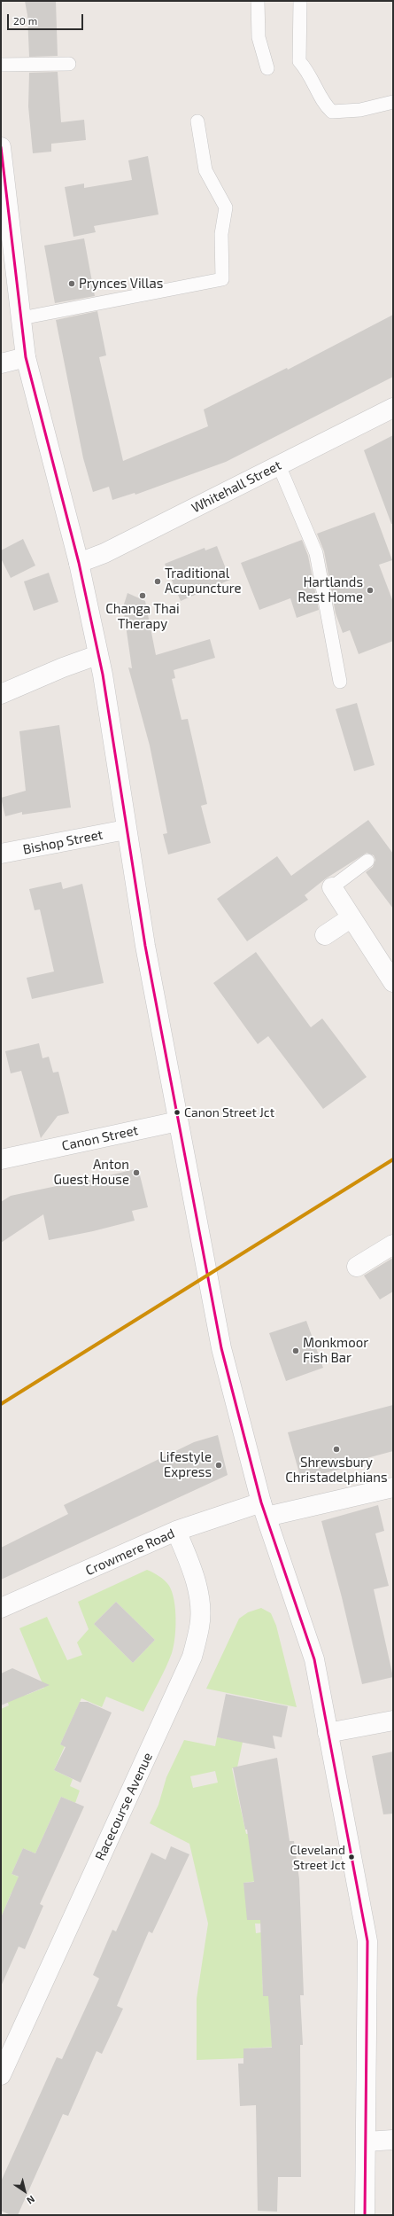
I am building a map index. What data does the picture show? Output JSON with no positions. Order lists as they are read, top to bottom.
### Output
{
  "streets": {
    "street": [
      "Whitehall Street",
      "Bishop Street",
      "Canon Street",
      "Crowmere Road",
      "Racecourse Avenue"
    ]
  },
  "crossings": [
    ["Crowmere Road", "Racecourse Avenue"]
  ],
  "places": [
    "Prynces Villas",
    "Traditional Acupuncture",
    "Hartlands Rest Home",
    "Changa Thai Therapy",
    "Canon Street Jct",
    "Anton Guest House",
    "Monkmoor Fish Bar",
    "Shrewsbury Christadelphians",
    "Lifestyle Express",
    "Cleveland Street Jct"
  ],
  "scale_bar": "20 m",
  "north": "bottom right"
}
